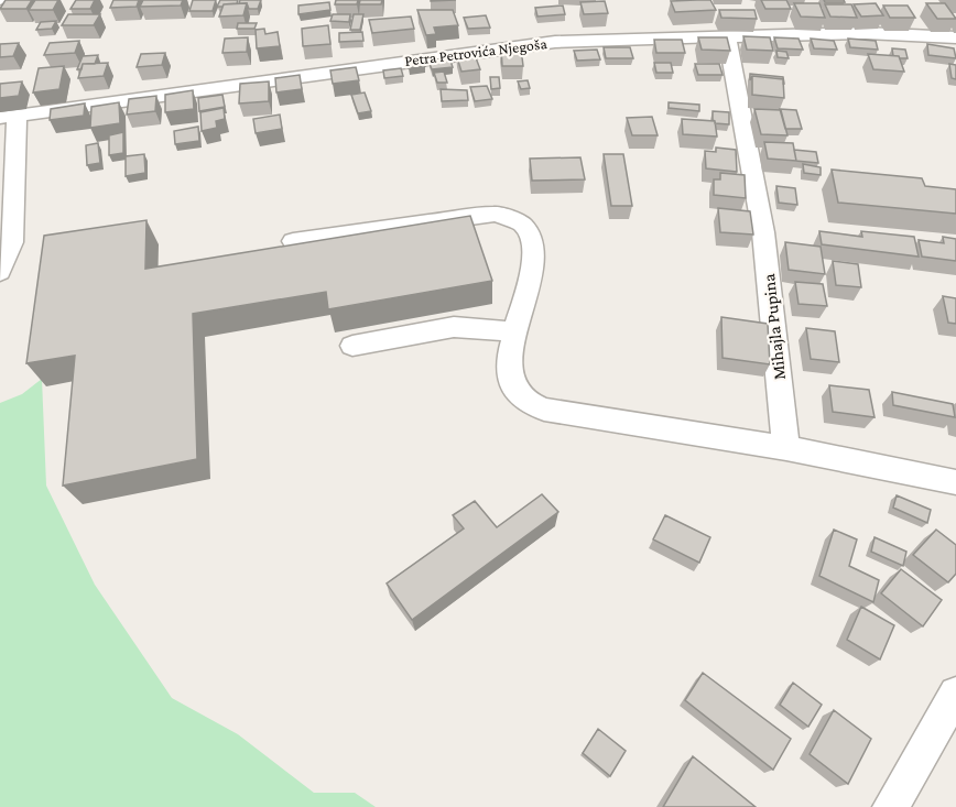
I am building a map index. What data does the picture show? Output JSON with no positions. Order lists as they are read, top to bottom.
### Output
{
  "streets": {
    "street": ["Petra Petrovića Njegoša", "Mihajla Pupina"]
  },
  "crossings": [
    ["Petra Petrovića Njegoša", "Mihajla Pupina"]
  ]
}
